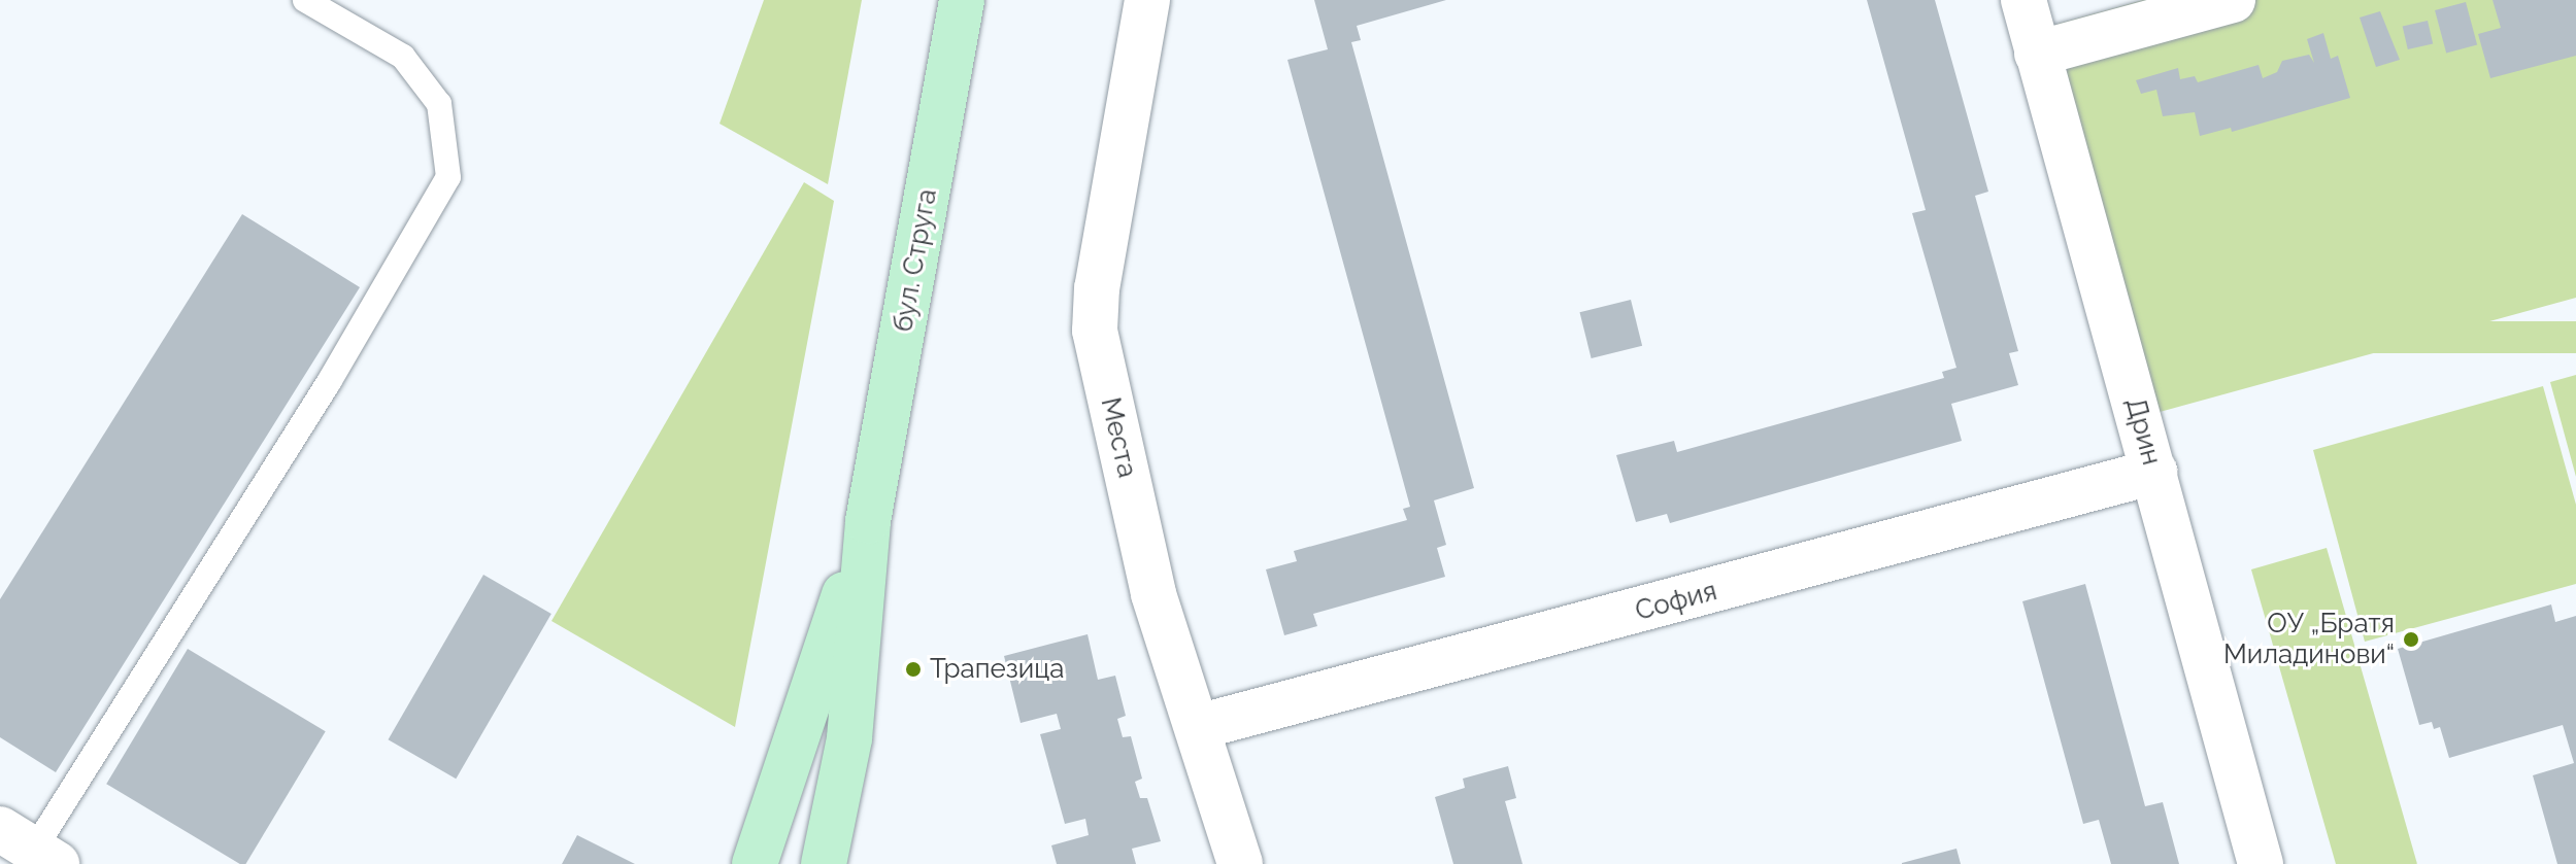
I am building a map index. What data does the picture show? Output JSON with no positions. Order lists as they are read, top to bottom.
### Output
{
  "streets": {
    "main road": ["бул. Струга"],
    "street": ["Дрин", "Места", "София"]
  },
  "crossings": [
    ["Дрин", "София"],
    ["Места", "София"]
  ],
  "places": ["ОУ „Братя Миладинови“", "Трапезица"]
}
